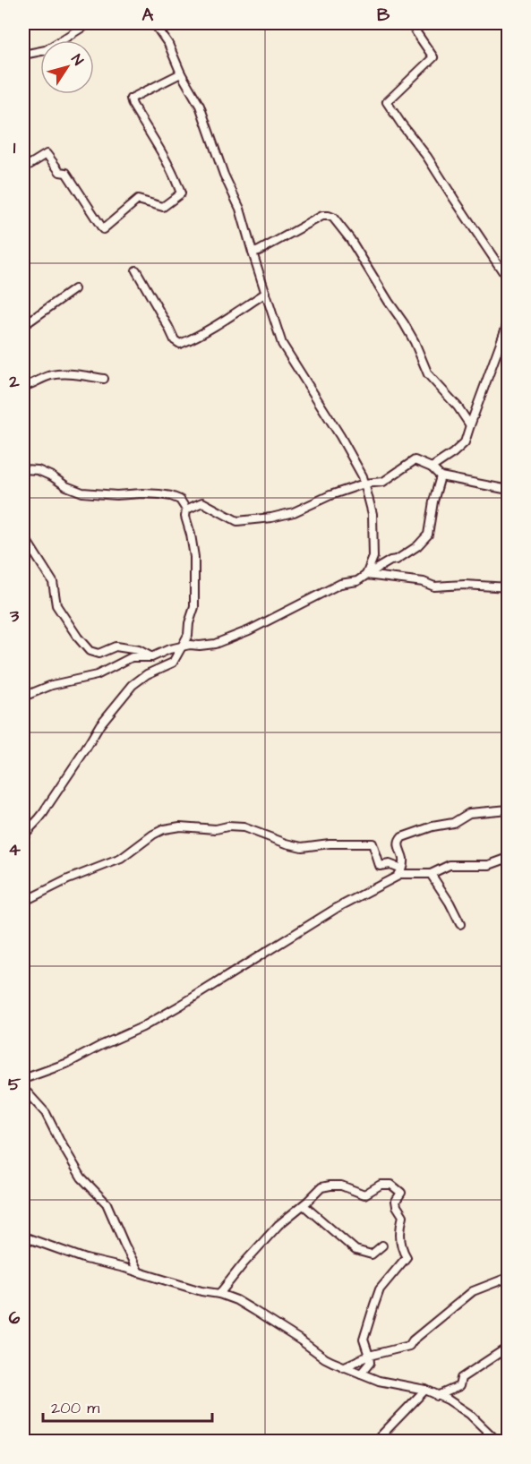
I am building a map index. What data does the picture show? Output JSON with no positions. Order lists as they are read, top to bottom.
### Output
{
  "scale_bar": "200 m",
  "north": "top right",
  "grid": {
    "columns": ["A", "B"],
    "rows": [
      "1",
      "2",
      "3",
      "4",
      "5",
      "6"
    ]
  }
}
